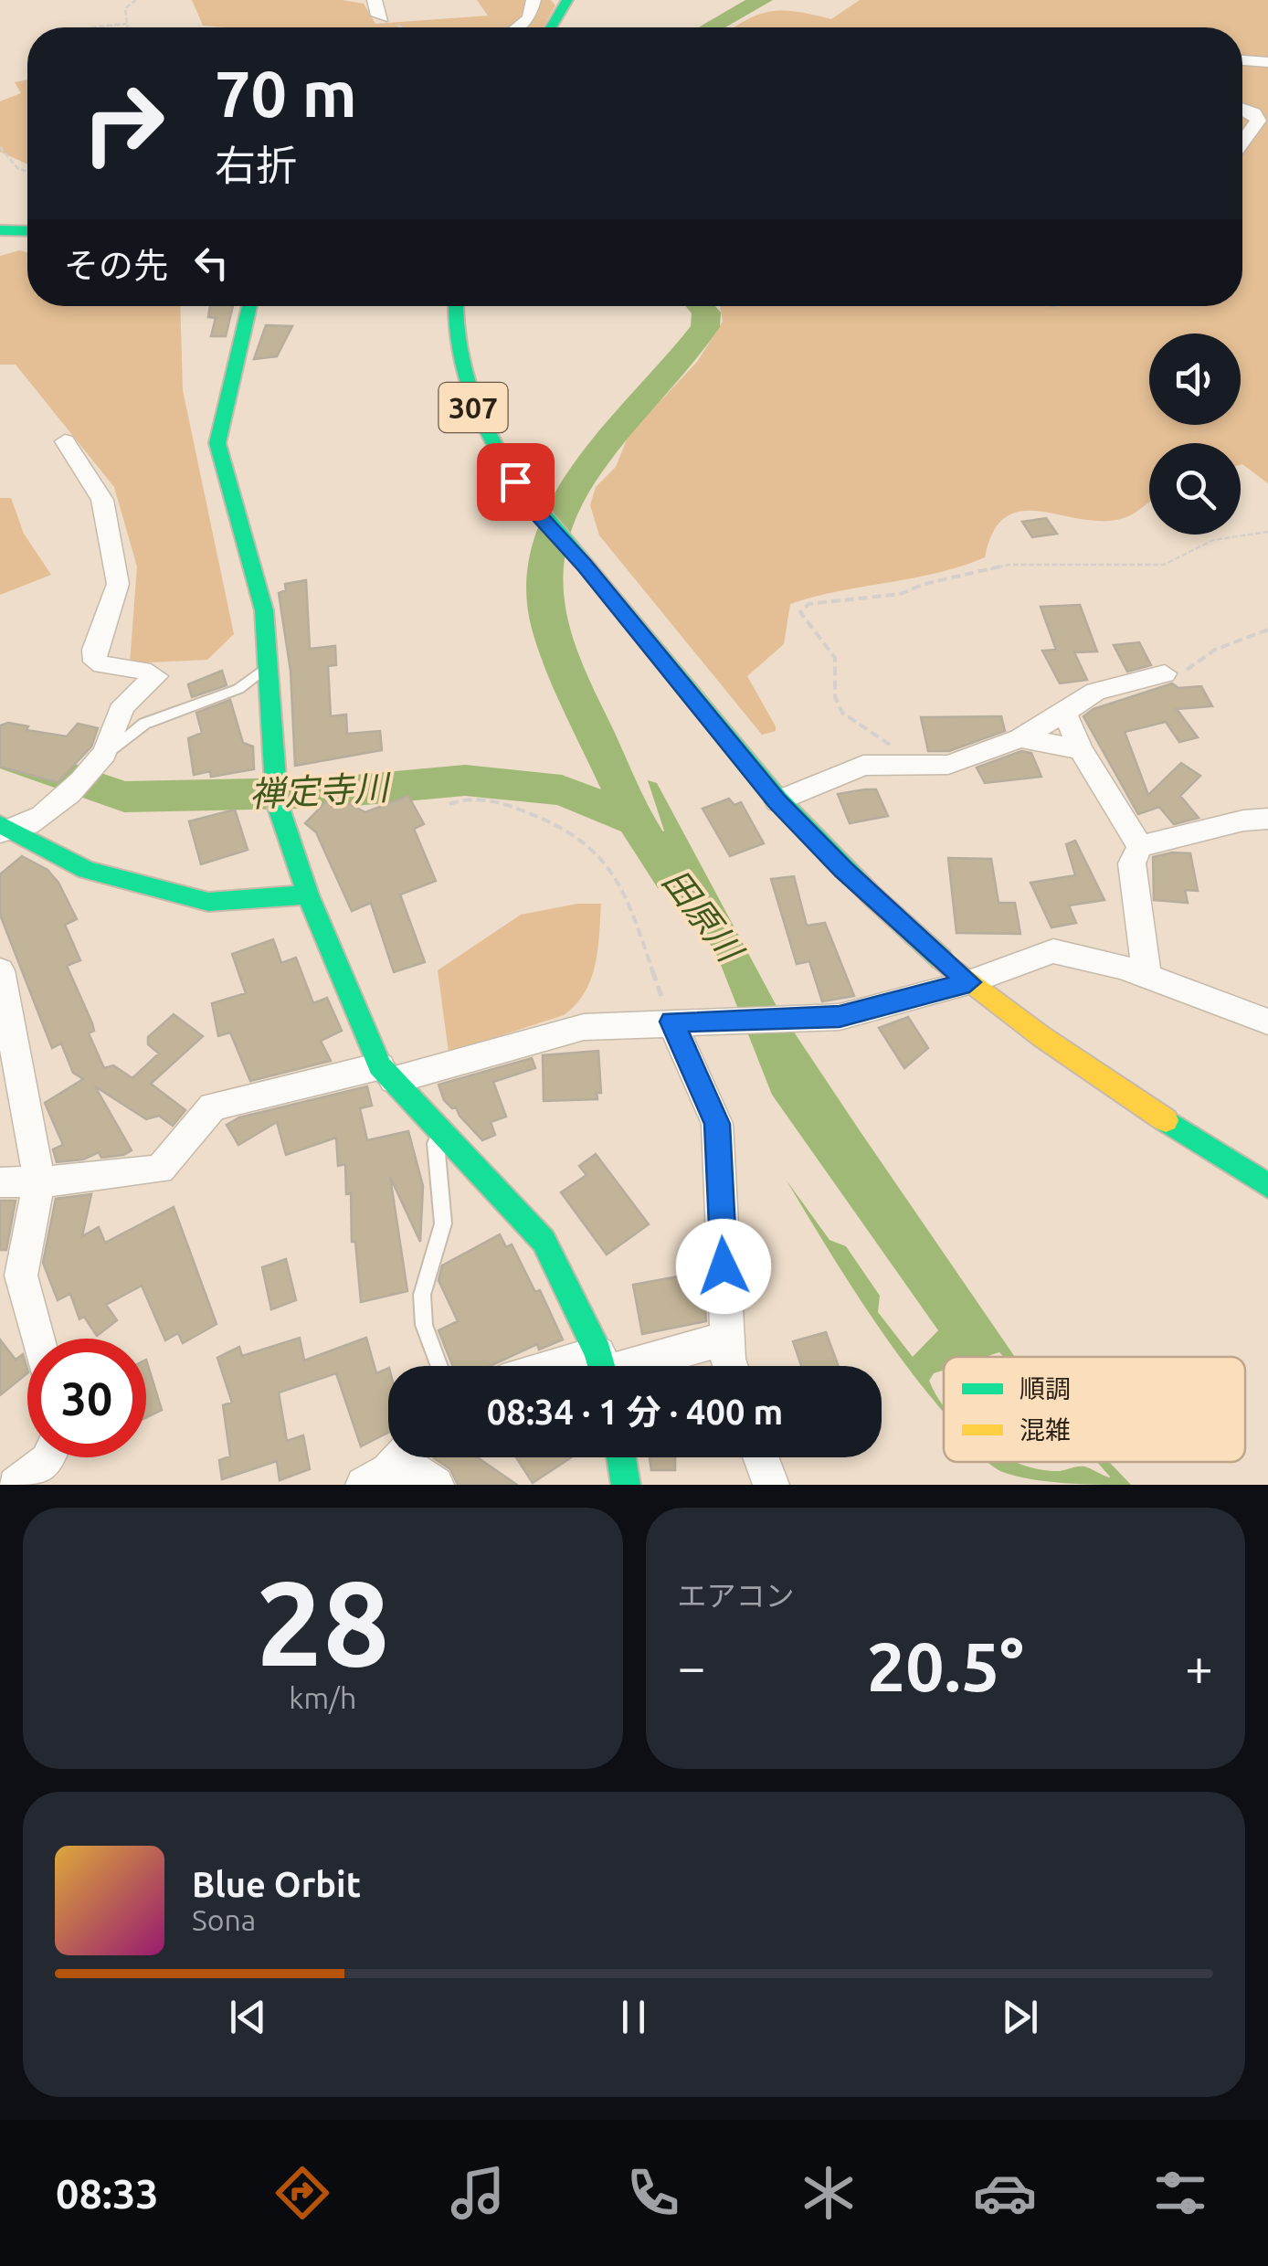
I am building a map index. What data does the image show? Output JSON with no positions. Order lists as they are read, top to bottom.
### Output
{
  "streets": {
    "main road": ["307"]
  },
  "water": ["禅定寺川", "田原川"],
  "legend": ["順調", "混雑"],
  "page": {
    "turn": ["70 m", "右折"],
    "then": "その先",
    "limit": "30",
    "trip": "08:34 · 1 分 · 400 m",
    "tile": [
      ["28", "km/h"],
      "エアコン"
    ],
    "heat": ["−", "20.5°", "+"],
    "song": ["Blue Orbit", "Sona"],
    "tabs": "08:33"
  }
}
